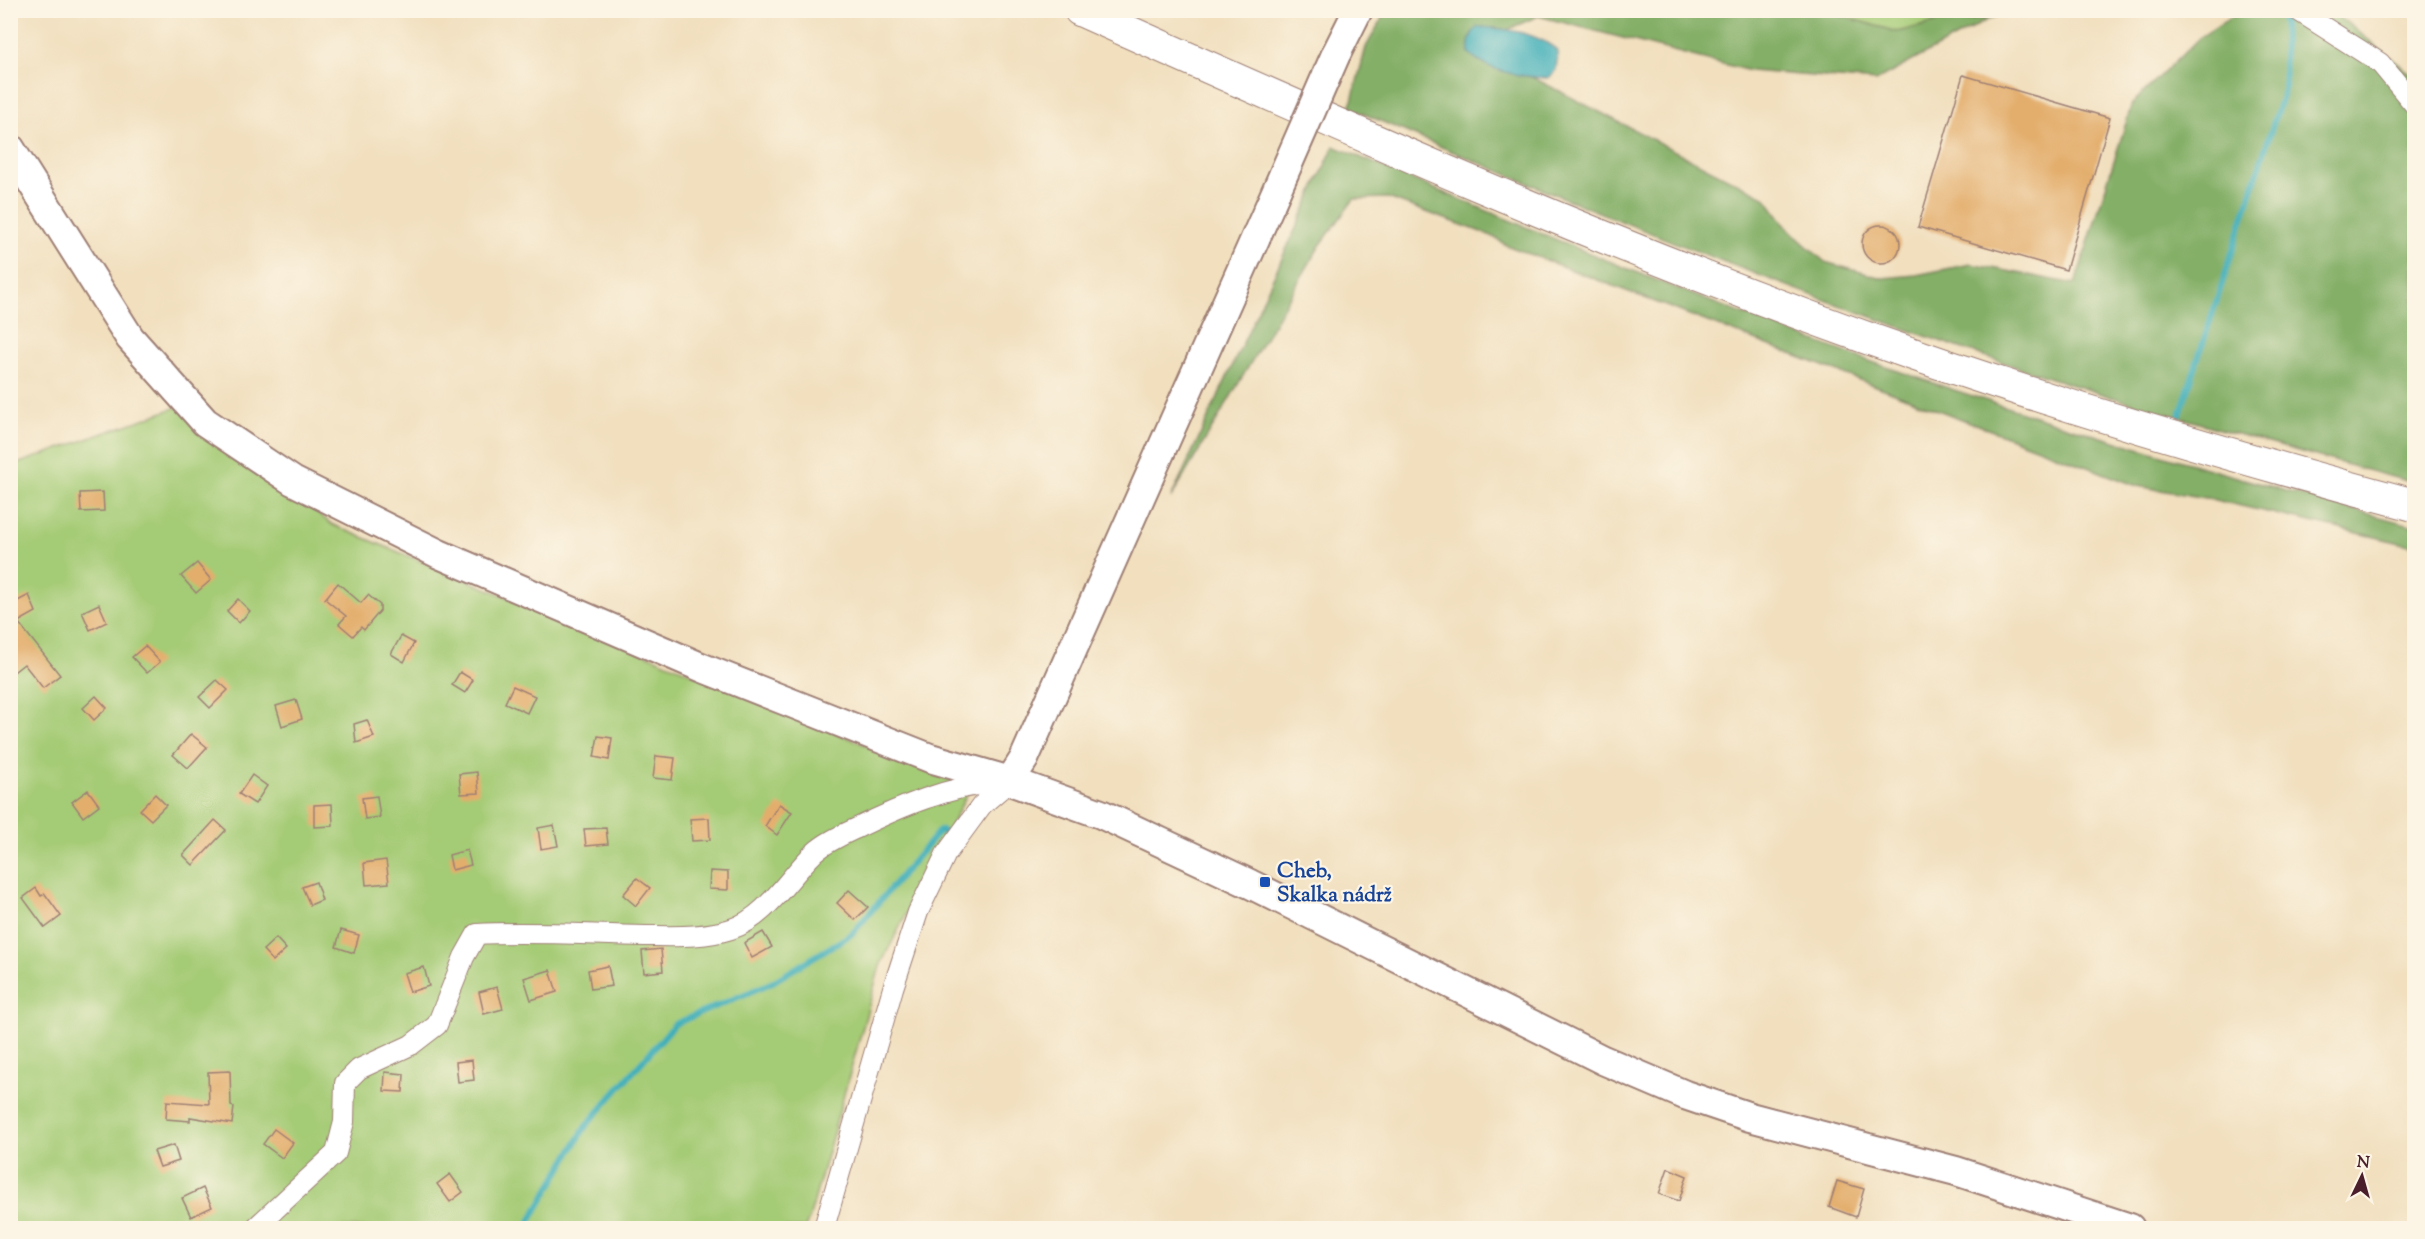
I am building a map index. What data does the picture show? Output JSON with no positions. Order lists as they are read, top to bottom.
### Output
{
  "places": {
    "transit": ["Cheb, Skalka nádrž"]
  },
  "north": "top"
}
